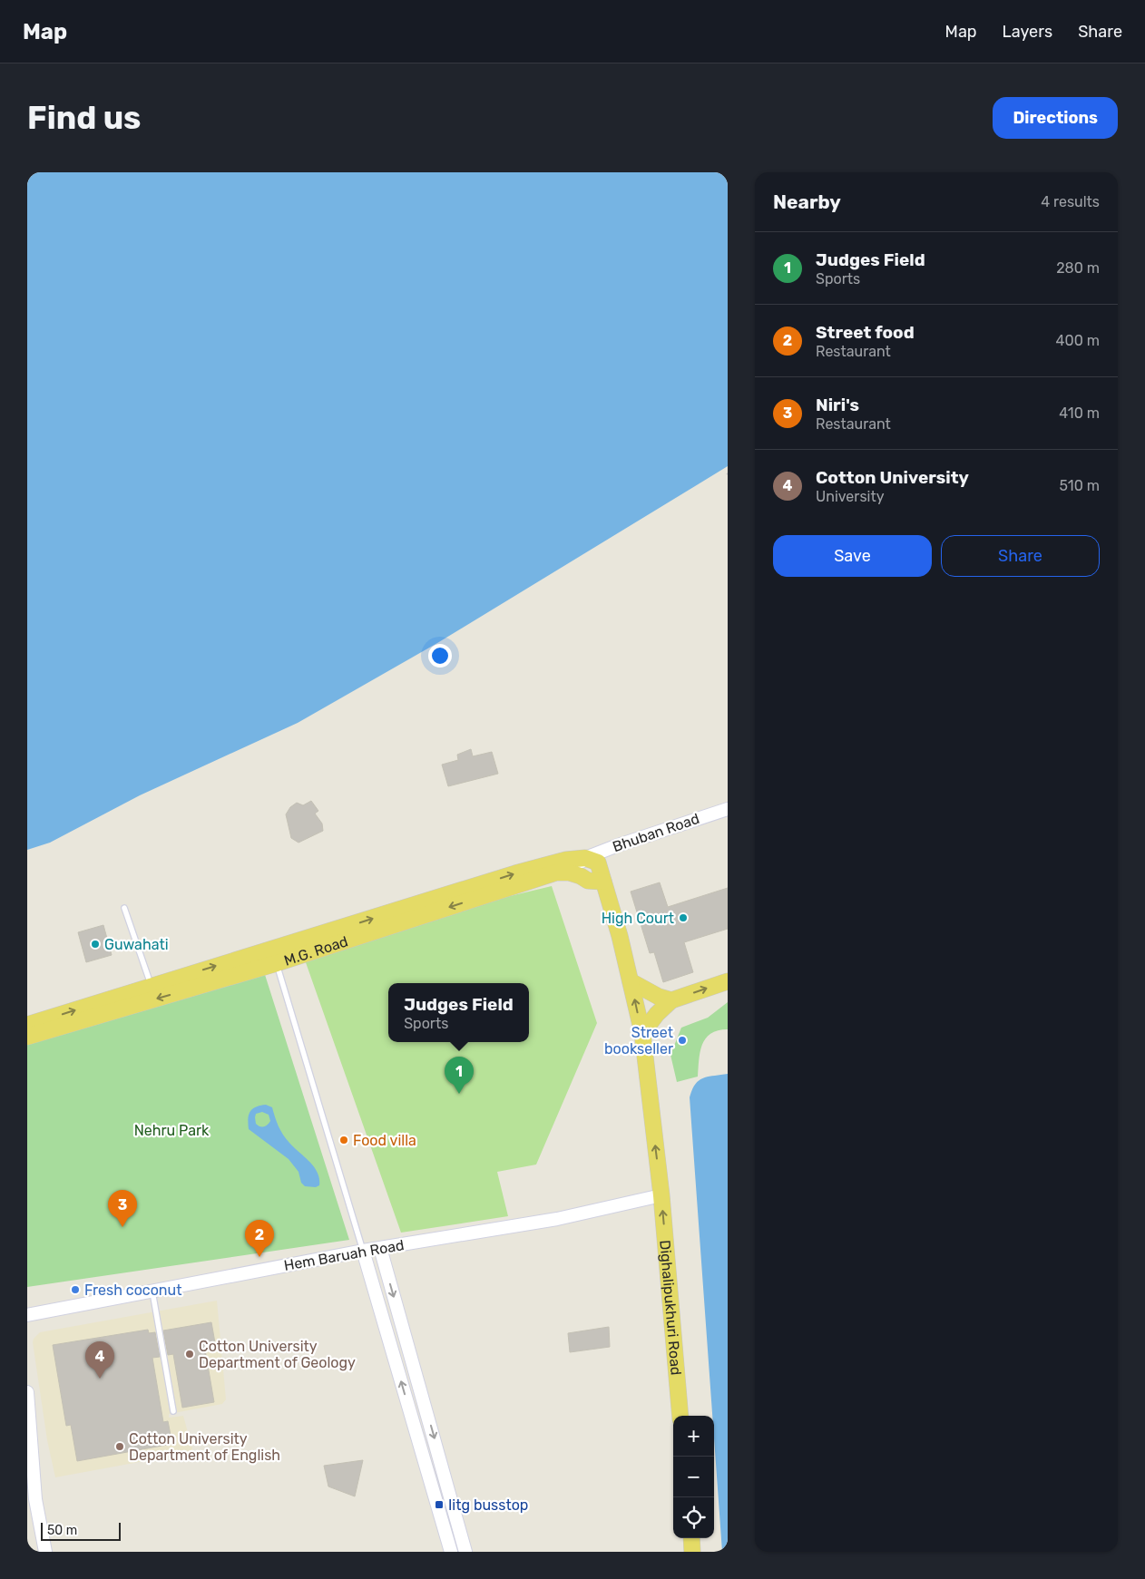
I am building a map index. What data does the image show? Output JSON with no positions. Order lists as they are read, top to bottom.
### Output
{
  "streets": {
    "main road": ["M.G. Road", "Dighalipukhuri Road"],
    "street": ["Bhuban Road", "Hem Baruah Road"]
  },
  "crossings": [
    ["Bhuban Road", "Dighalipukhuri Road"],
    ["M.G. Road", "Dighalipukhuri Road"],
    ["Hem Baruah Road", "Dighalipukhuri Road"]
  ],
  "one_way": ["Dighalipukhuri Road"],
  "parks": ["Nehru Park"],
  "places": {
    "other": [
      "High Court",
      "Guwahati",
      "Street bookseller",
      "Food villa",
      "Fresh coconut",
      "Cotton University Department of Geology",
      "Cotton University Department of English"
    ],
    "transit": ["Iitg busstop"]
  },
  "scale_bar": "50 m",
  "page": {
    "header": "Map",
    "nav": ["Map", "Layers", "Share"],
    "buttons": [
      "Directions",
      ["Save", "Share"]
    ],
    "title": "Find us",
    "heading": ["Nearby", "4 results"],
    "list": [
      {
        "mark": "1",
        "name": "Judges Field",
        "note": "Sports",
        "value": "280 m"
      },
      {
        "mark": "2",
        "name": "Street food",
        "note": "Restaurant",
        "value": "400 m"
      },
      {
        "mark": "3",
        "name": "Niri's",
        "note": "Restaurant",
        "value": "410 m"
      },
      {
        "mark": "4",
        "name": "Cotton University",
        "note": "University",
        "value": "510 m"
      }
    ],
    "popup": ["Judges Field", "Sports"],
    "pins": [
      "1",
      "3",
      "2",
      "4"
    ],
    "map_buttons": ["+", "−"],
    "scale": "50 m"
  }
}
